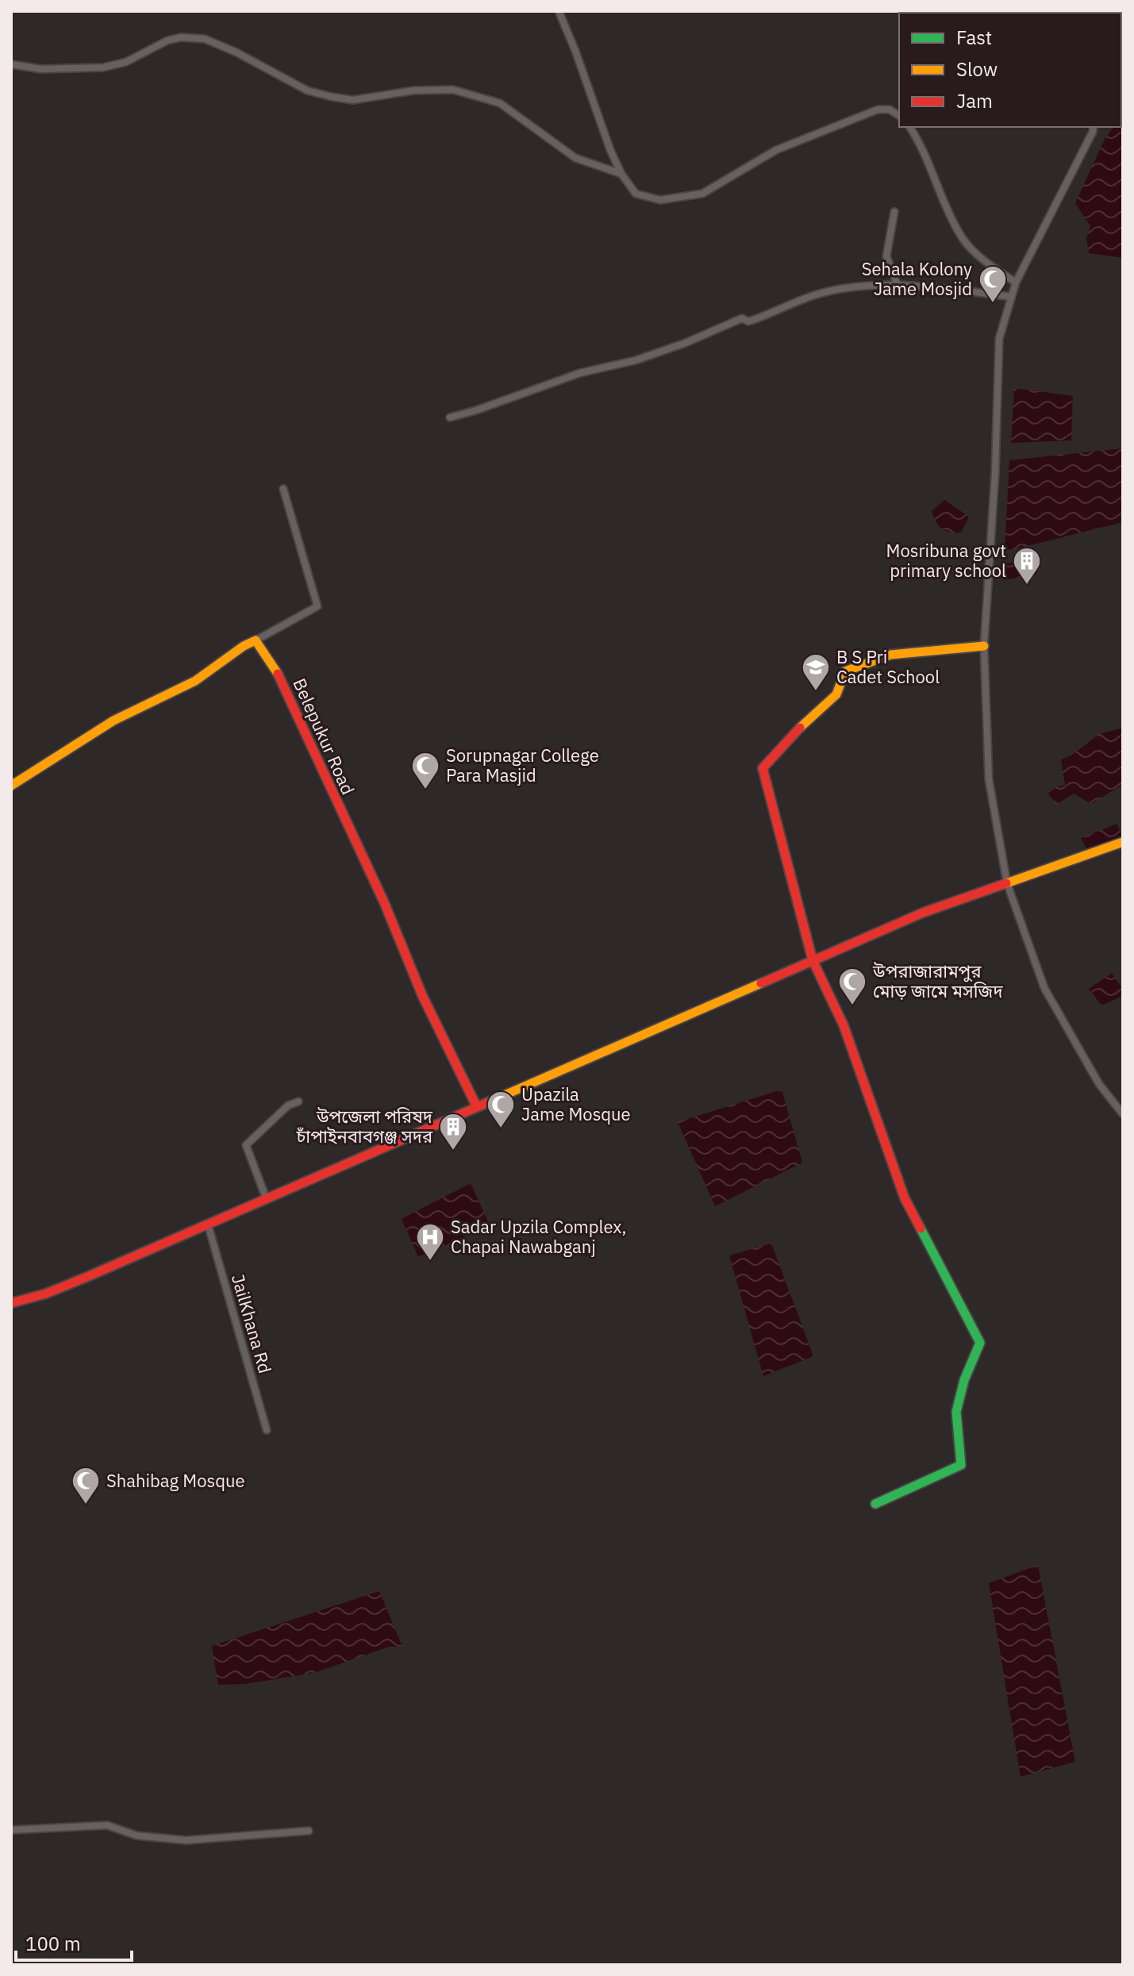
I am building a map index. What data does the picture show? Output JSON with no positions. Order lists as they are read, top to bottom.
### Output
{
  "streets": {
    "main road": ["Belepukur Road"],
    "street": ["JailKhana Rd"]
  },
  "places": {
    "mosque": [
      "Sehala Kolony Jame Mosjid",
      "Sorupnagar College Para Masjid",
      "উপরাজারামপুর মোড় জামে মসজিদ",
      "Upazila Jame Mosque",
      "Shahibag Mosque"
    ],
    "building": ["Mosribuna govt primary school", "উপজেলা পরিষদ চাঁপাইনবাবগঞ্জ সদর"],
    "school or university": ["B S Pri Cadet School"],
    "hospital": ["Sadar Upzila Complex, Chapai Nawabganj"]
  },
  "legend": ["Fast", "Slow", "Jam"],
  "scale_bar": "100 m"
}
